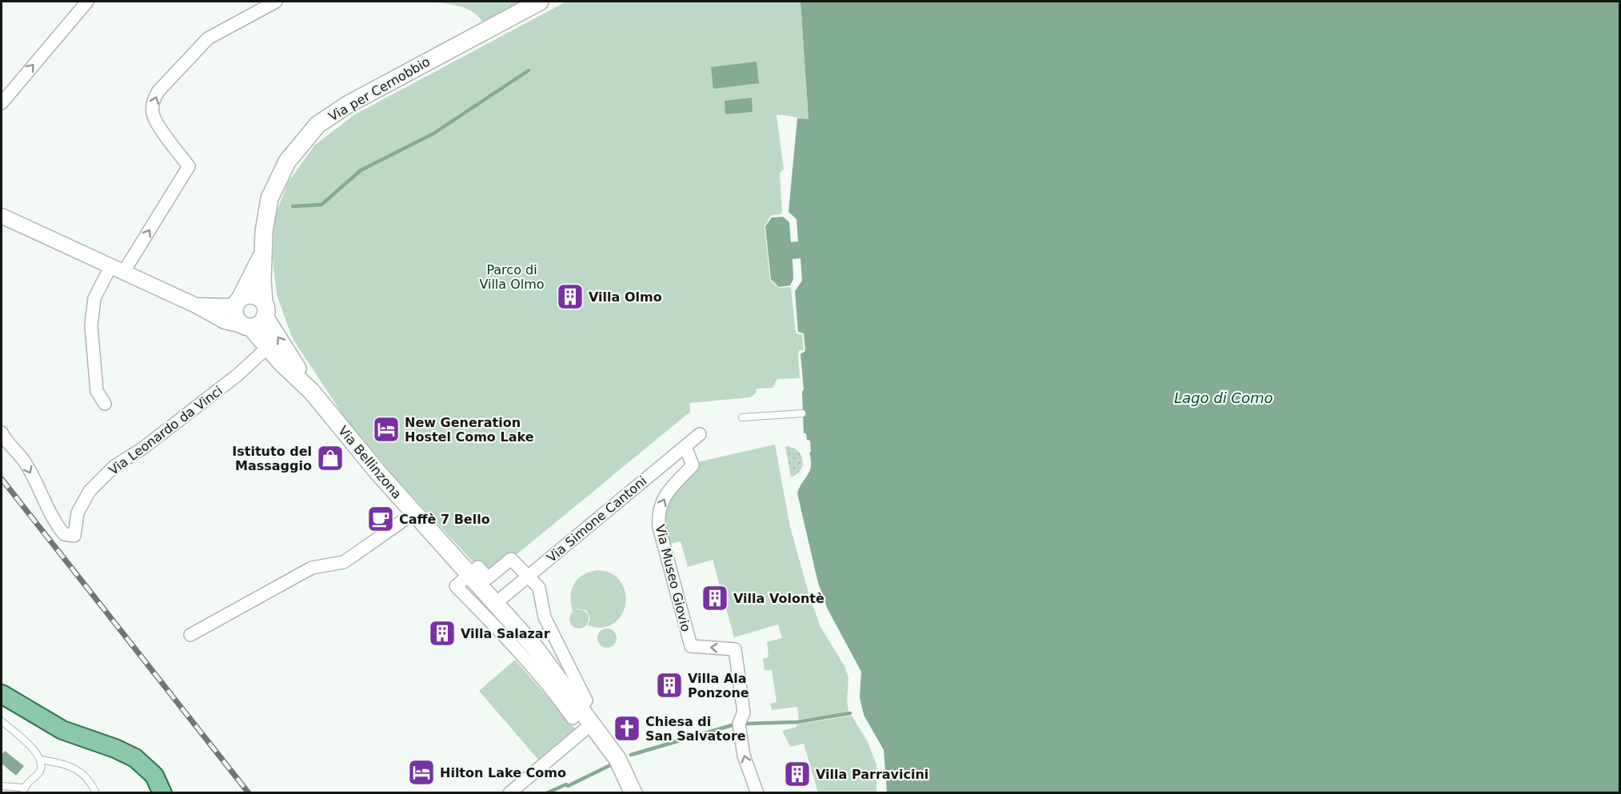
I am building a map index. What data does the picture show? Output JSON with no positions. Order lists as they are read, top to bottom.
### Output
{
  "streets": {
    "main road": ["Via per Cernobbio", "Via Bellinzona"],
    "street": ["Via Leonardo da Vinci", "Via Simone Cantoni", "Via Museo Giovio"]
  },
  "crossings": [
    ["Via per Cernobbio", "Via Bellinzona"],
    ["Via Leonardo da Vinci", "Via Bellinzona"],
    ["Via Bellinzona", "Via Simone Cantoni"],
    ["Via Simone Cantoni", "Via Museo Giovio"]
  ],
  "one_way": ["Via Museo Giovio"],
  "water": ["Lago di Como"],
  "parks": ["Parco di Villa Olmo"],
  "places": {
    "building": [
      "Villa Olmo",
      "Villa Volontè",
      "Villa Salazar",
      "Villa Ala Ponzone",
      "Villa Parravicini"
    ],
    "hotel": ["New Generation Hostel Como Lake", "Hilton Lake Como"],
    "shop": ["Istituto del Massaggio"],
    "cafe": ["Caffè 7 Bello"],
    "church": ["Chiesa di San Salvatore"]
  }
}
